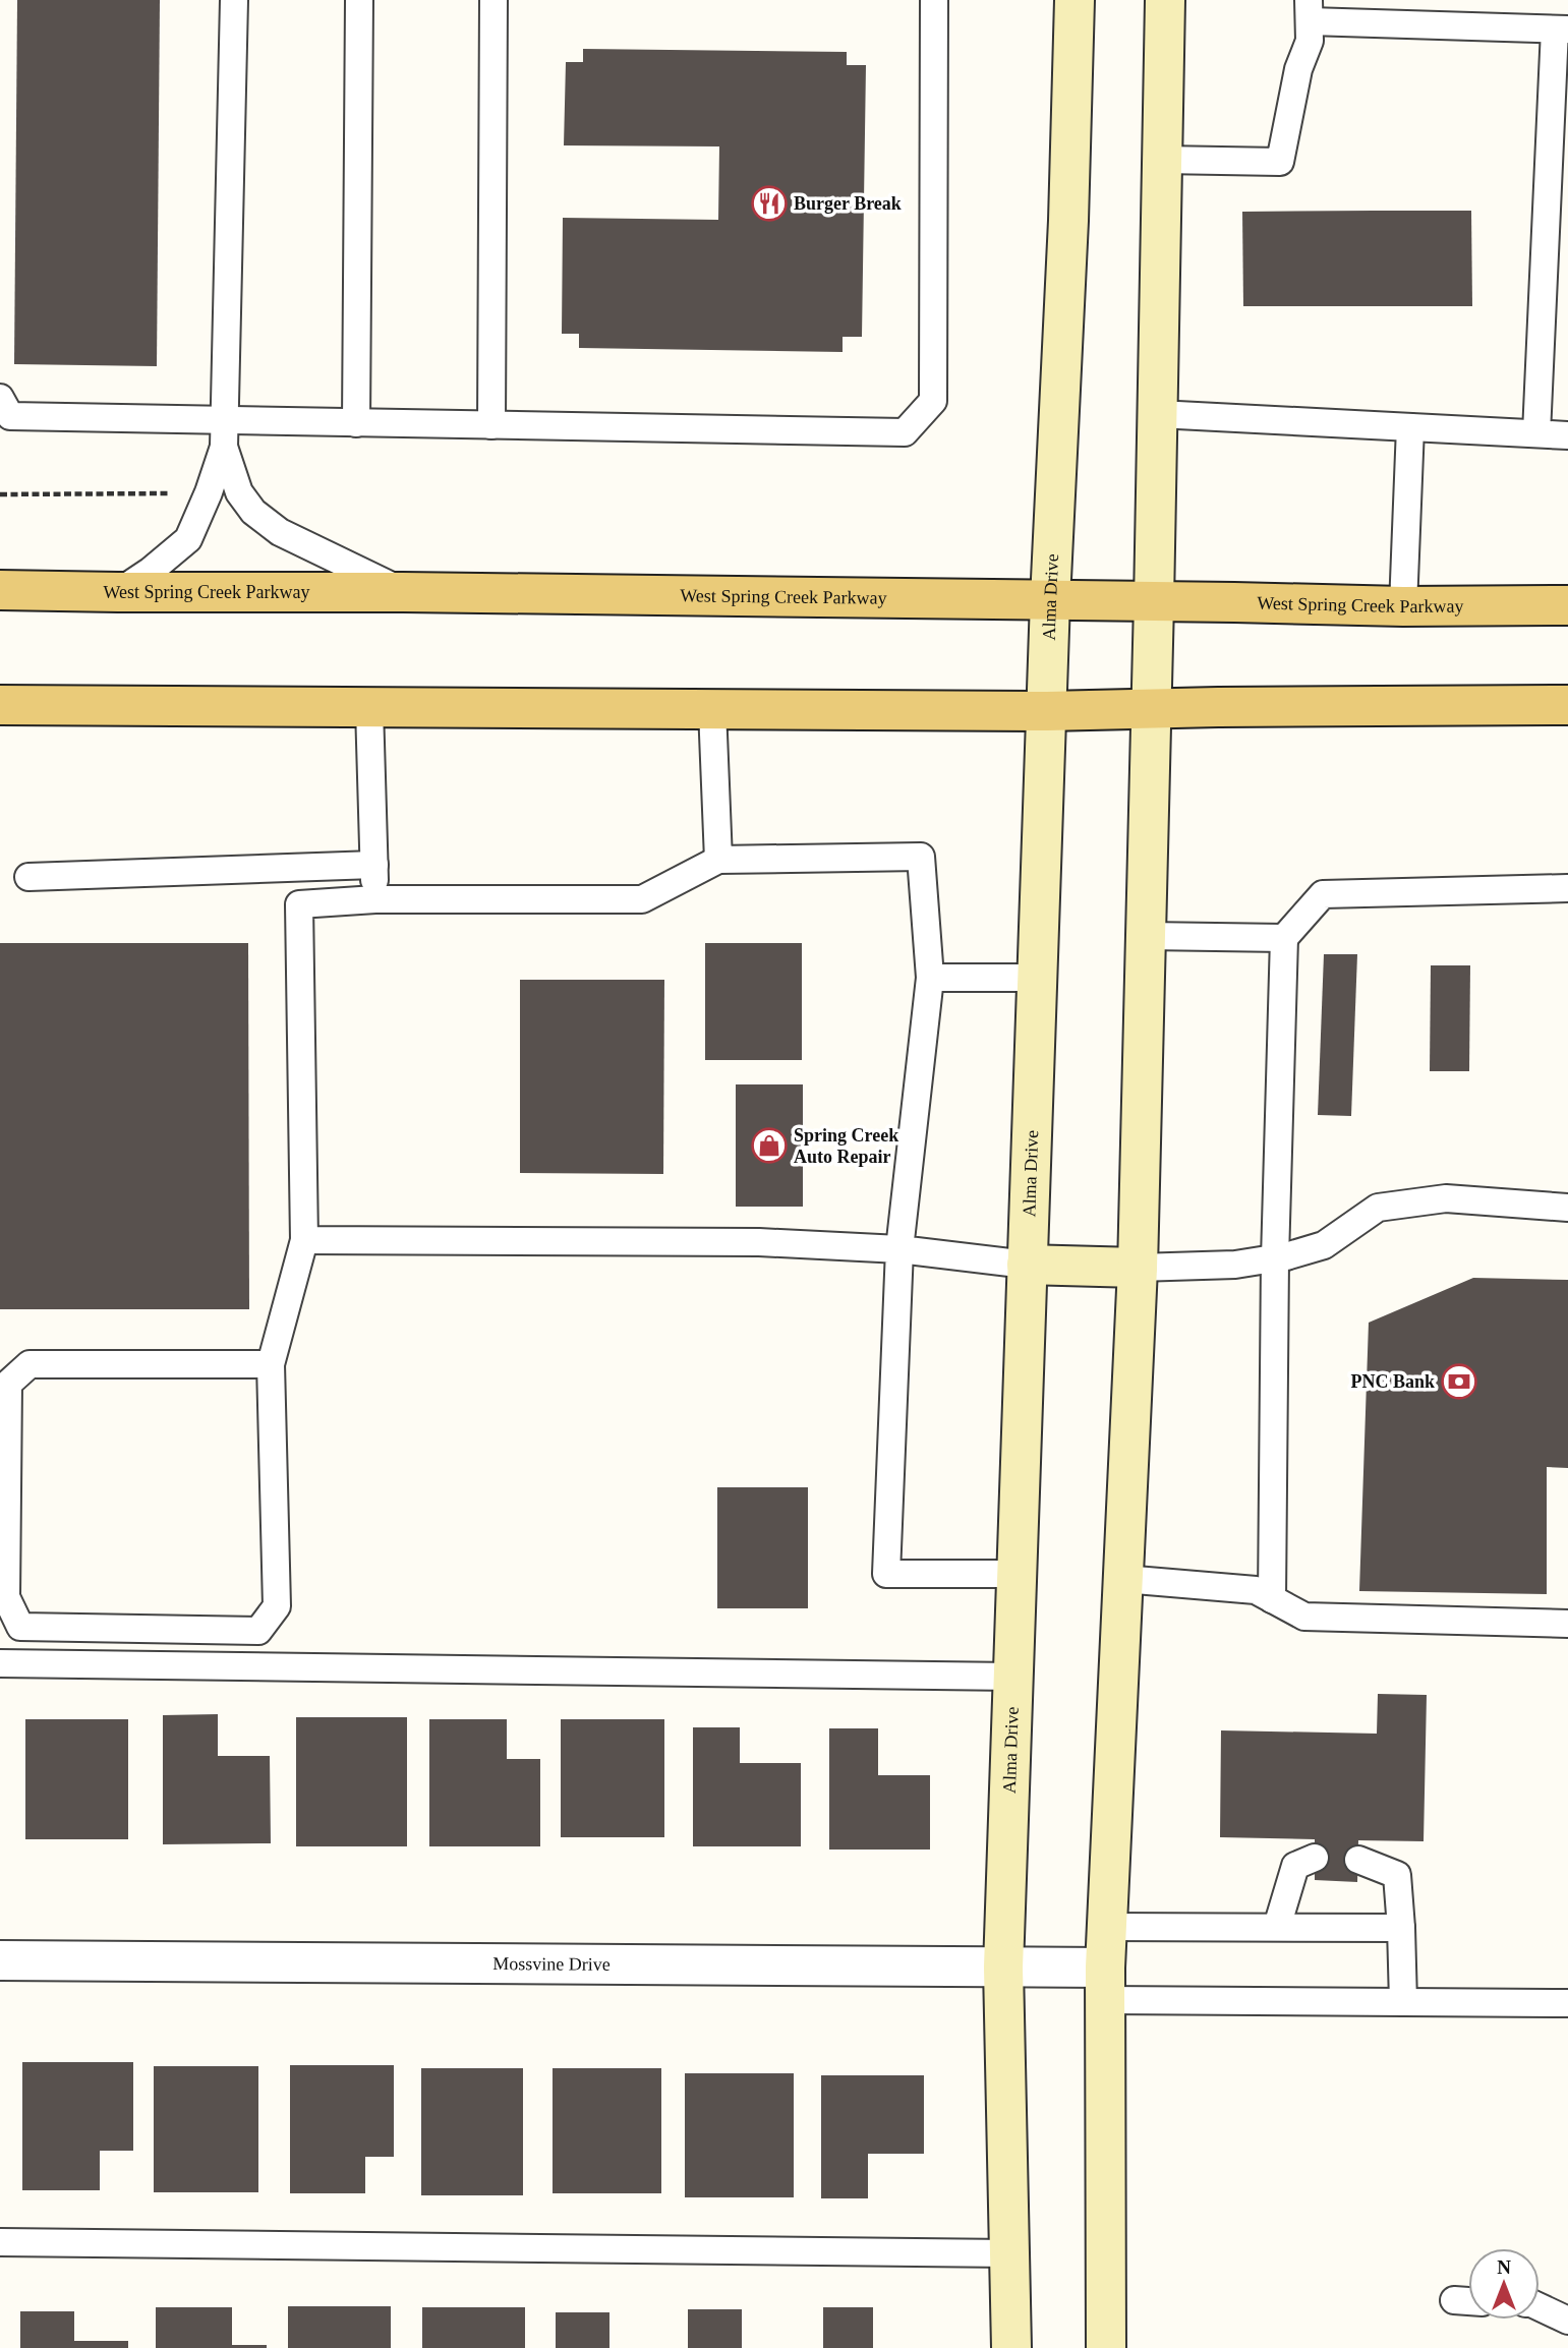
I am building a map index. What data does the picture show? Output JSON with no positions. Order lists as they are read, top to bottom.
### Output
{
  "streets": {
    "main road": ["West Spring Creek Parkway", "Alma Drive"],
    "street": ["Mossvine Drive"]
  },
  "crossings": [
    ["West Spring Creek Parkway", "Alma Drive"],
    ["Alma Drive", "Mossvine Drive"]
  ],
  "places": {
    "restaurant": ["Burger Break"],
    "shop": ["Spring Creek Auto Repair"],
    "bank": ["PNC Bank"]
  },
  "north": "top"
}
